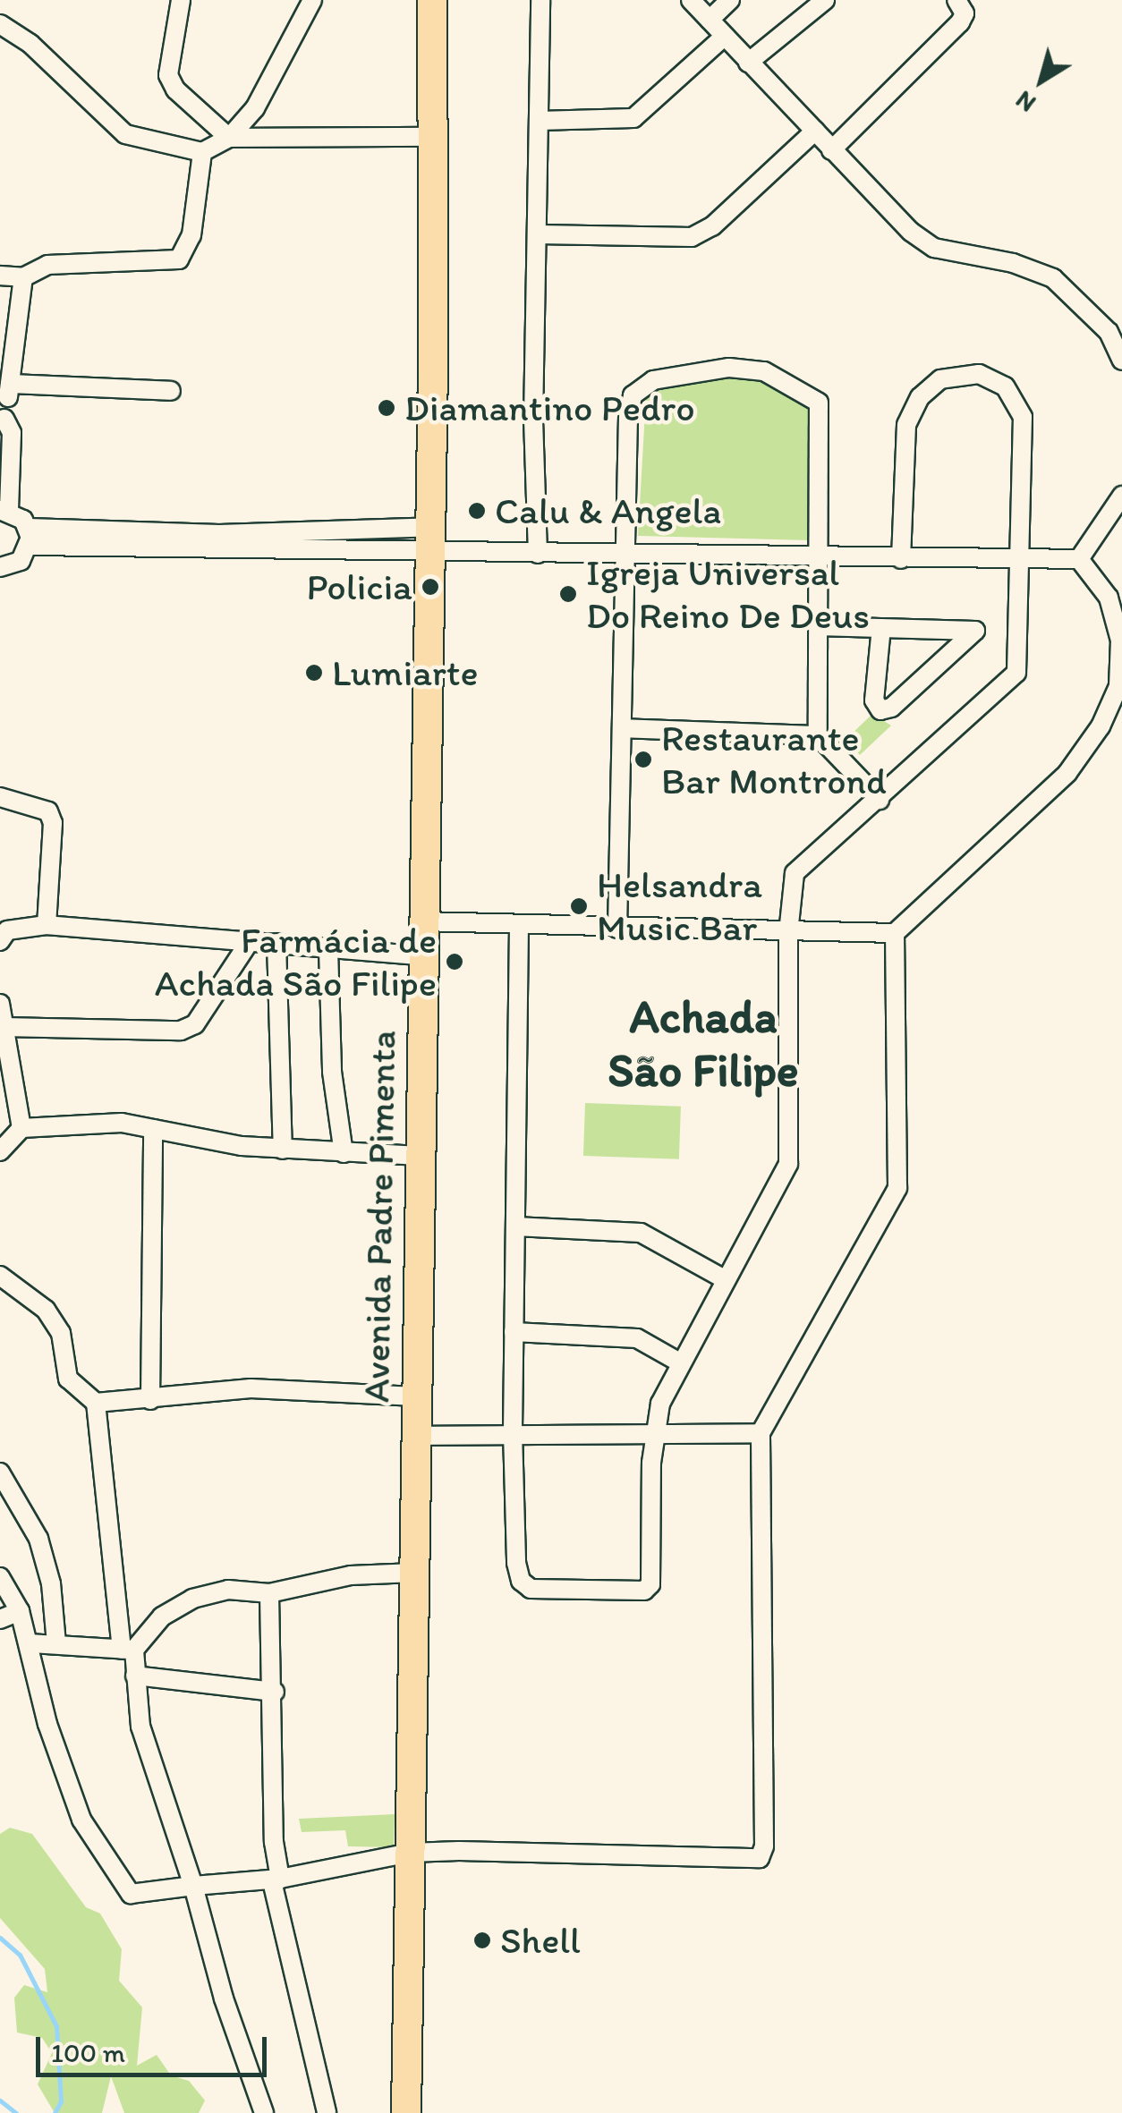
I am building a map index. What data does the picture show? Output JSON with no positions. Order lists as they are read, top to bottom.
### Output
{
  "streets": {
    "main road": ["Avenida Padre Pimenta"]
  },
  "districts": ["Achada São Filipe"],
  "places": [
    "Diamantino Pedro",
    "Calu & Angela",
    "Policia",
    "Igreja Universal Do Reino De Deus",
    "Lumiarte",
    "Restaurante Bar Montrond",
    "Helsandra Music Bar",
    "Farmácia de Achada São Filipe",
    "Shell"
  ],
  "scale_bar": "100 m",
  "north": "bottom left"
}
